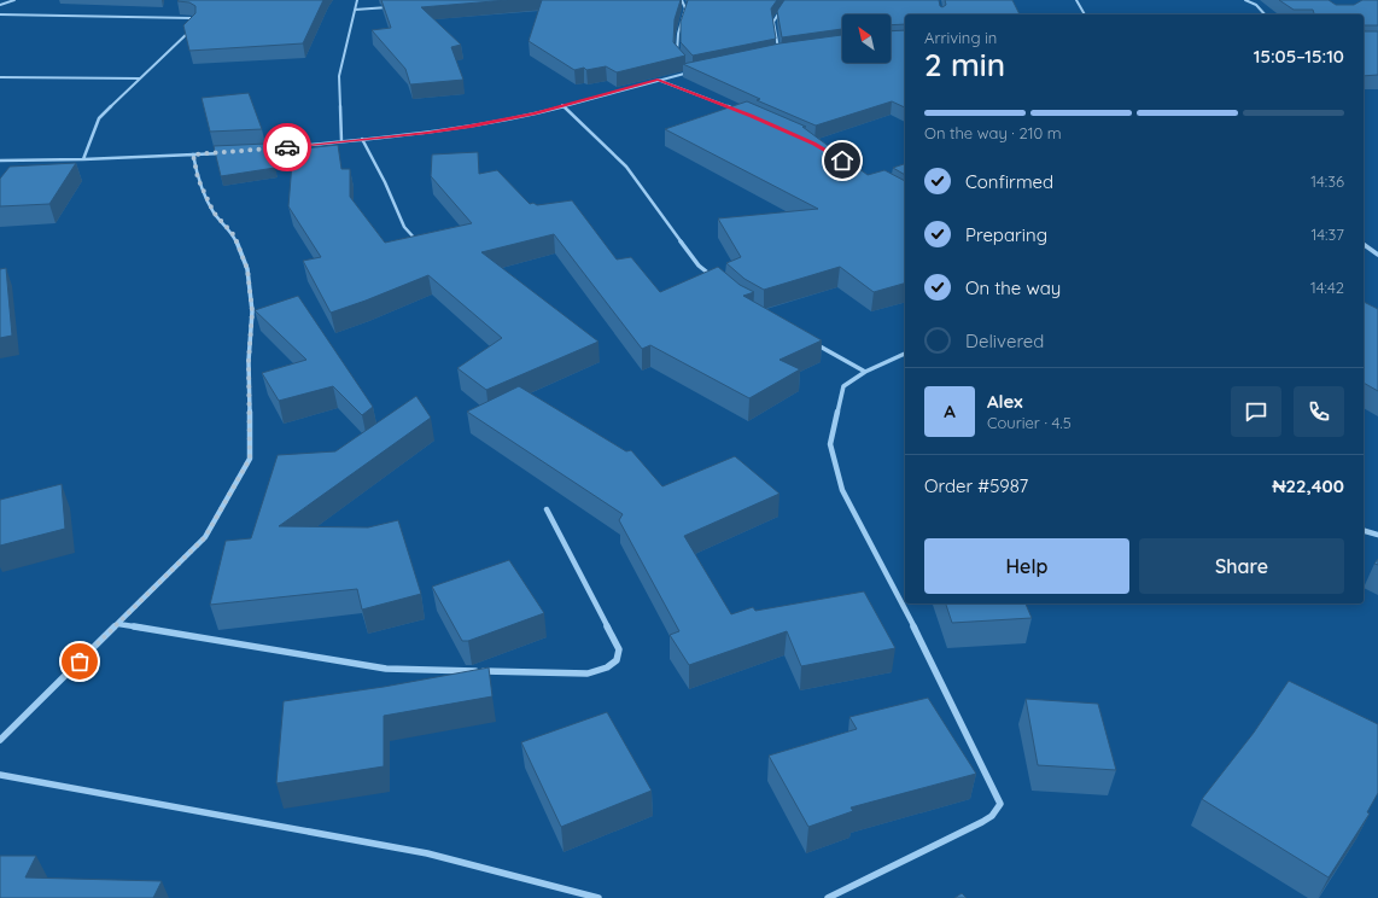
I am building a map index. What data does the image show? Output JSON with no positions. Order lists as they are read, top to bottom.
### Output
{
  "north": "top left",
  "page": {
    "heading": ["2 min", "Arriving in", "15:05–15:10"],
    "panel": [
      "Alex",
      "Courier · 4.5",
      "Order #5987",
      "₦22,400"
    ],
    "bar": "On the way · 210 m",
    "list": [
      ["Confirmed", "14:36"],
      ["Preparing", "14:37"],
      ["On the way", "14:42"],
      "Delivered"
    ],
    "round": "A",
    "buttons": ["Help", "Share"]
  }
}
